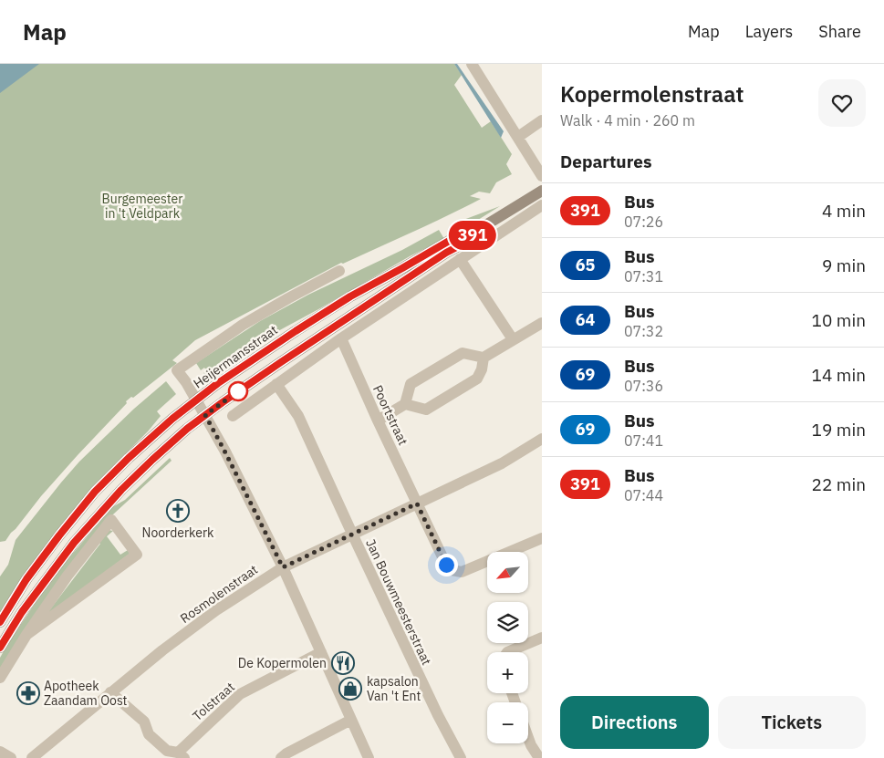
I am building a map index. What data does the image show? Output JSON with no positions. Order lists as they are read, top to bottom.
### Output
{
  "streets": {
    "main road": ["Heijermansstraat"],
    "street": [
      "Poortstraat",
      "Rosmolenstraat",
      "Jan Bouwmeesterstraat",
      "Tolstraat"
    ]
  },
  "crossings": [
    ["Poortstraat", "Rosmolenstraat"],
    ["Rosmolenstraat", "Jan Bouwmeesterstraat"]
  ],
  "parks": ["Burgemeester in 't Veldpark"],
  "places": {
    "church": ["Noorderkerk"],
    "restaurant": ["De Kopermolen"],
    "shop": ["kapsalon Van 't Ent"],
    "pharmacy": ["Apotheek Zaandam Oost"]
  },
  "lines": ["bus line 391"],
  "north": "bottom left",
  "page": {
    "header": "Map",
    "nav": ["Map", "Layers", "Share"],
    "on_map": "391",
    "heading": [
      ["Kopermolenstraat", "Walk · 4 min · 260 m"],
      "Departures"
    ],
    "list": [
      {
        "mark": "391",
        "name": "Bus",
        "note": "07:26",
        "value": "4 min"
      },
      {
        "mark": "65",
        "name": "Bus",
        "note": "07:31",
        "value": "9 min"
      },
      {
        "mark": "64",
        "name": "Bus",
        "note": "07:32",
        "value": "10 min"
      },
      {
        "mark": "69",
        "name": "Bus",
        "note": "07:36",
        "value": "14 min"
      },
      {
        "mark": "69",
        "name": "Bus",
        "note": "07:41",
        "value": "19 min"
      },
      {
        "mark": "391",
        "name": "Bus",
        "note": "07:44",
        "value": "22 min"
      }
    ],
    "map_buttons": ["+", "−"],
    "buttons": ["Directions", "Tickets"]
  }
}
